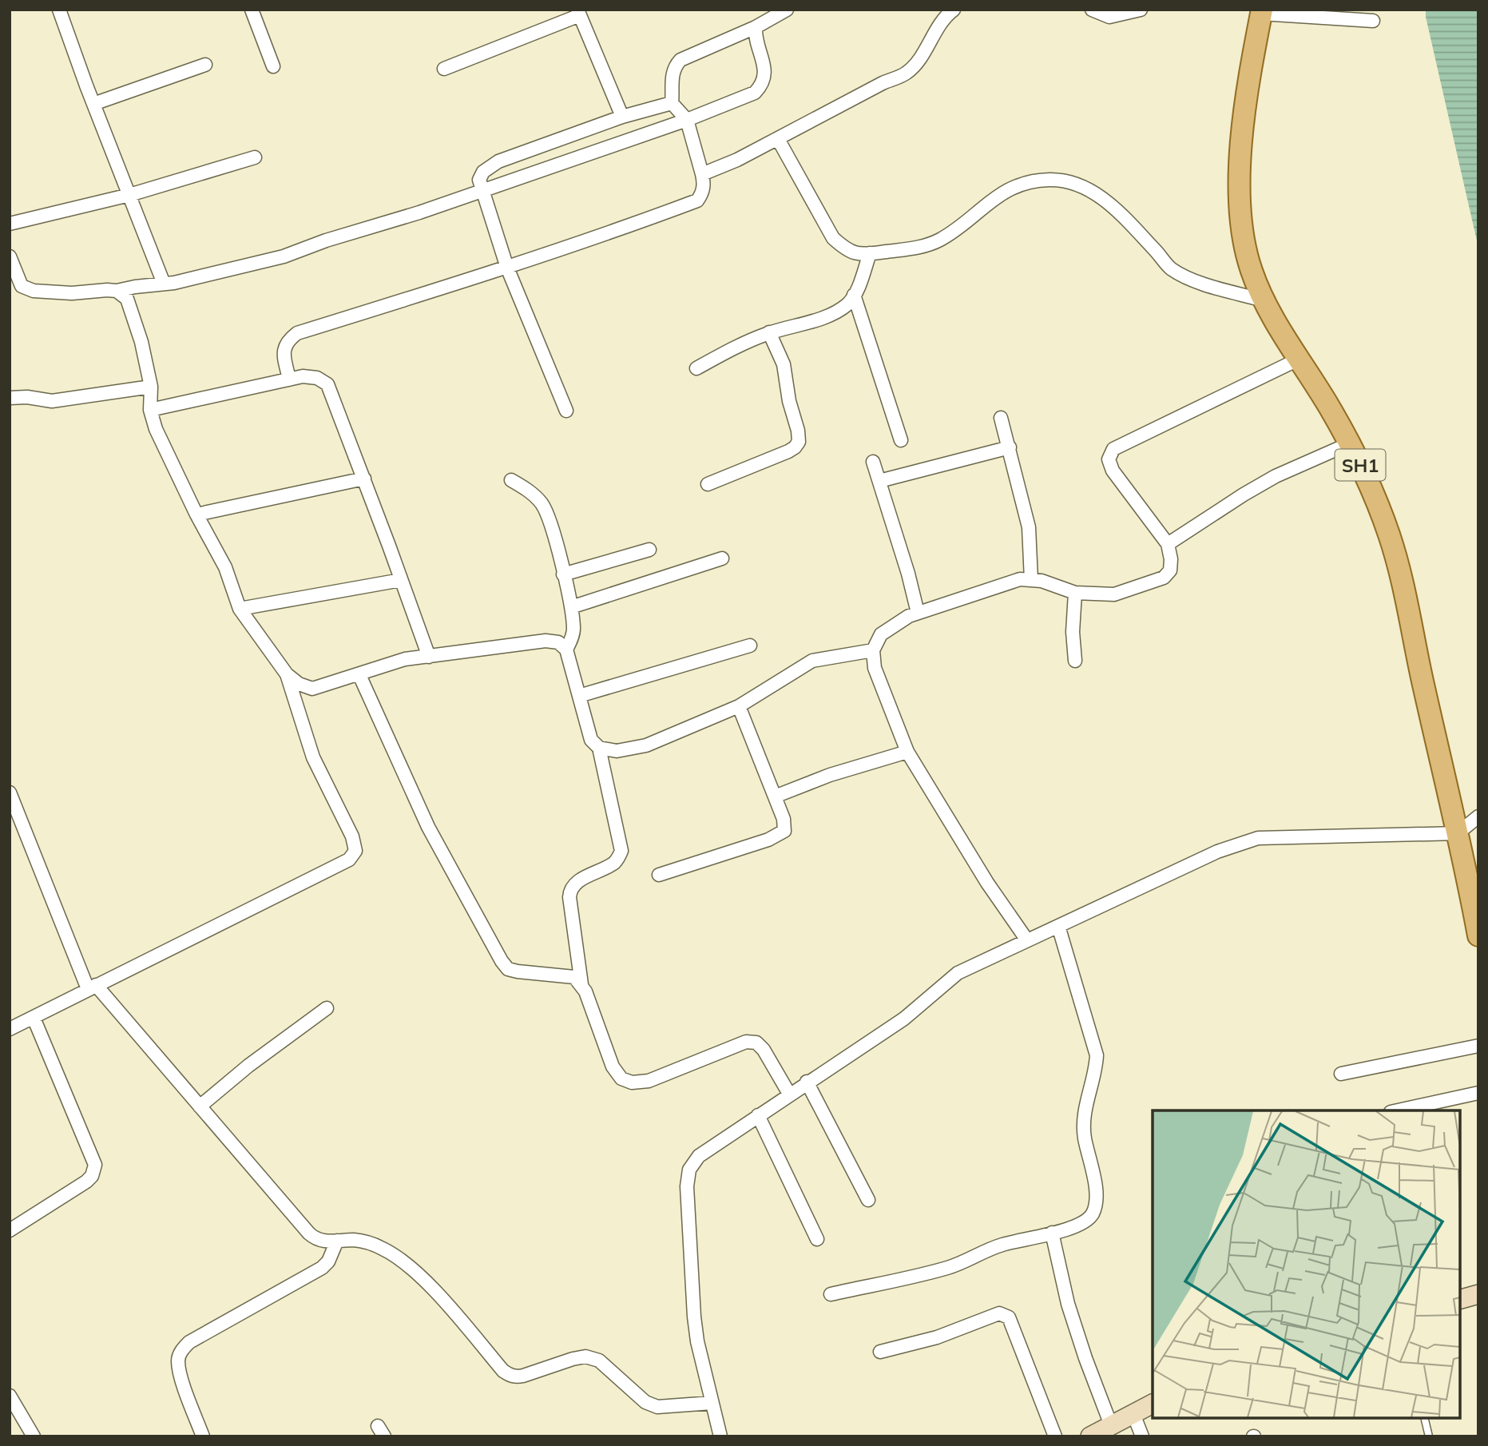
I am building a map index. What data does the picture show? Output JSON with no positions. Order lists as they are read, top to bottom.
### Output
{
  "streets": {
    "main road": ["SH1"]
  }
}
